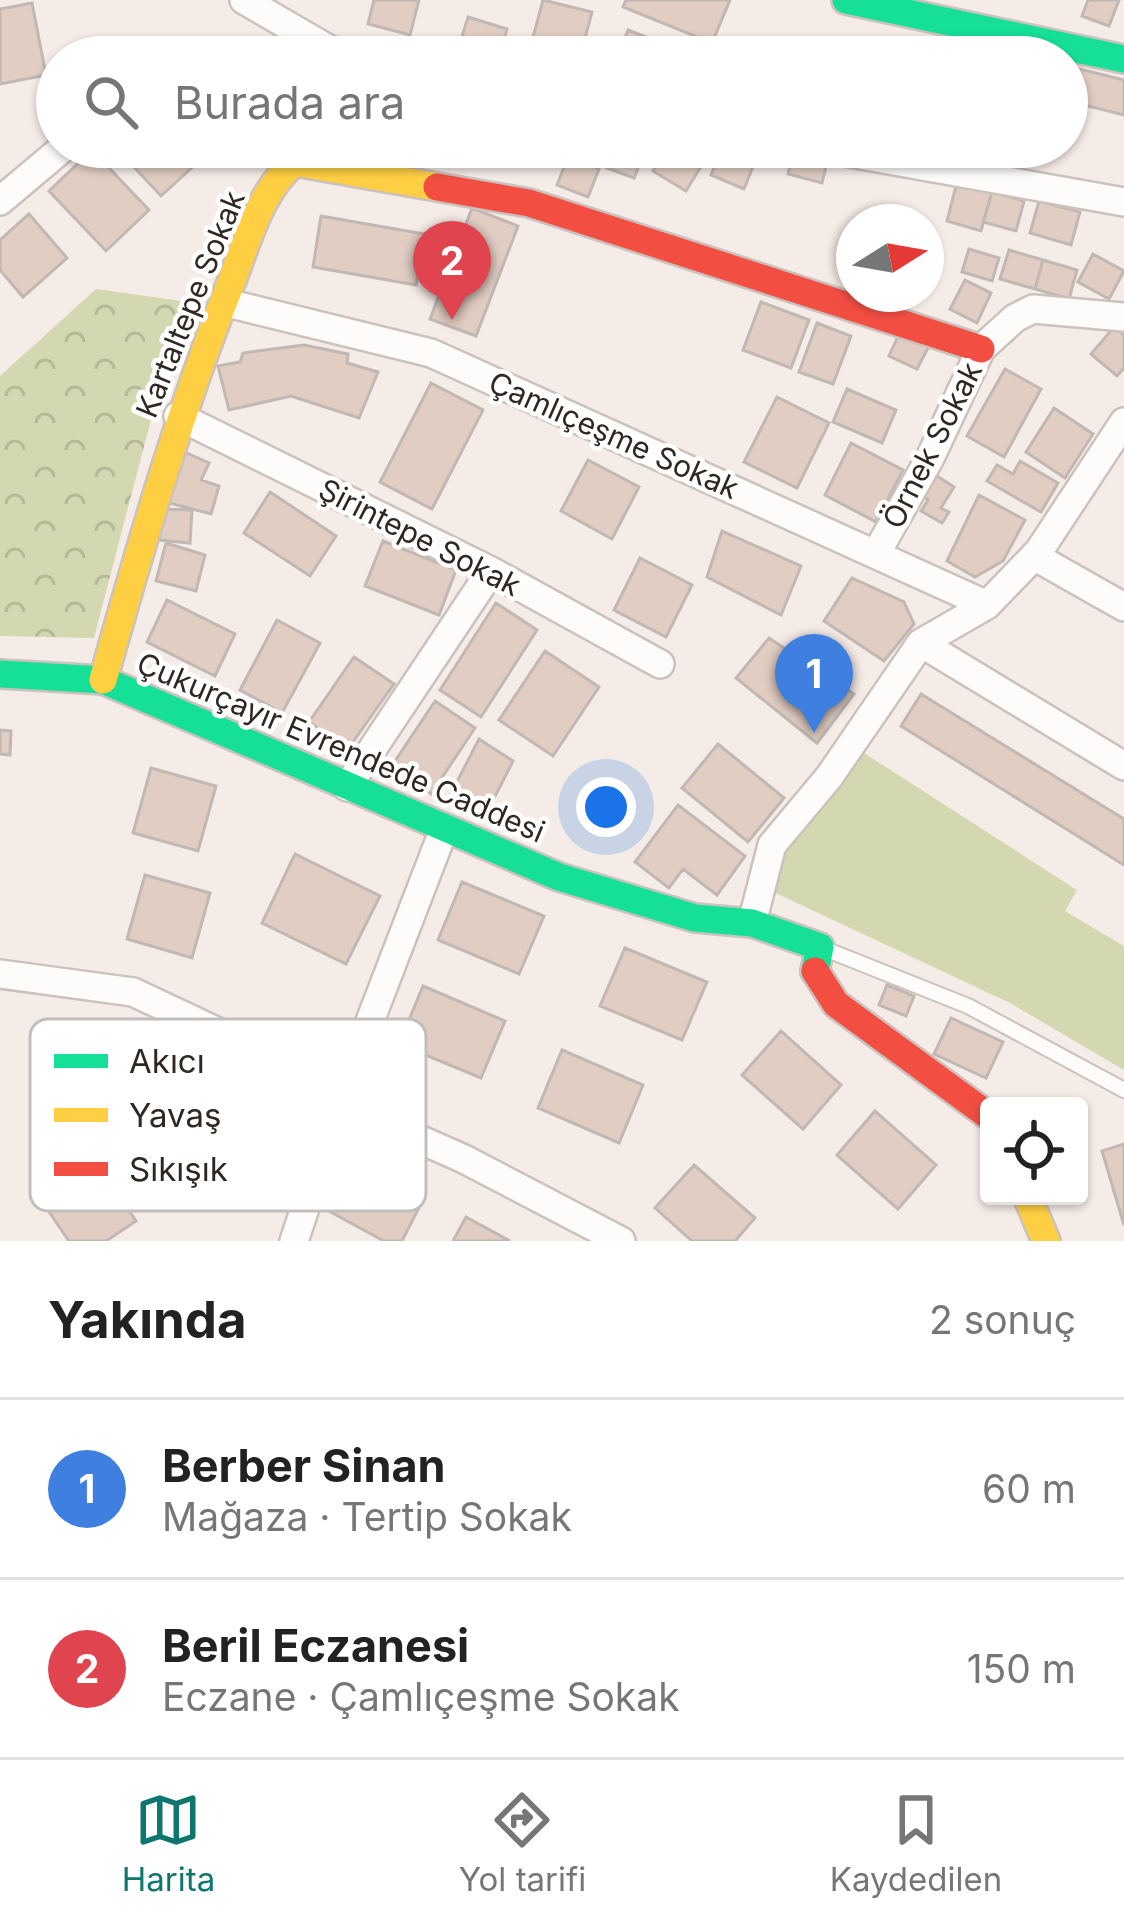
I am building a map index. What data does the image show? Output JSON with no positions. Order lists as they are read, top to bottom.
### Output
{
  "streets": {
    "street": [
      "Kartaltepe Sokak",
      "Çamlıçeşme Sokak",
      "Örnek Sokak",
      "Şirintepe Sokak",
      "Çukurçayır Evrendede Caddesi"
    ]
  },
  "crossings": [
    ["Kartaltepe Sokak", "Çamlıçeşme Sokak"],
    ["Kartaltepe Sokak", "Örnek Sokak"],
    ["Kartaltepe Sokak", "Şirintepe Sokak"],
    ["Kartaltepe Sokak", "Çukurçayır Evrendede Caddesi"],
    ["Çamlıçeşme Sokak", "Örnek Sokak"]
  ],
  "legend": ["Akıcı", "Yavaş", "Sıkışık"],
  "north": "right",
  "page": {
    "search": "Burada ara",
    "pins": ["2", "1"],
    "heading": ["Yakında", "2 sonuç"],
    "list": [
      {
        "mark": "1",
        "name": "Berber Sinan",
        "note": "Mağaza · Tertip Sokak",
        "value": "60 m"
      },
      {
        "mark": "2",
        "name": "Beril Eczanesi",
        "note": "Eczane · Çamlıçeşme Sokak",
        "value": "150 m"
      }
    ],
    "nav": ["Harita", "Yol tarifi", "Kaydedilen"]
  }
}
